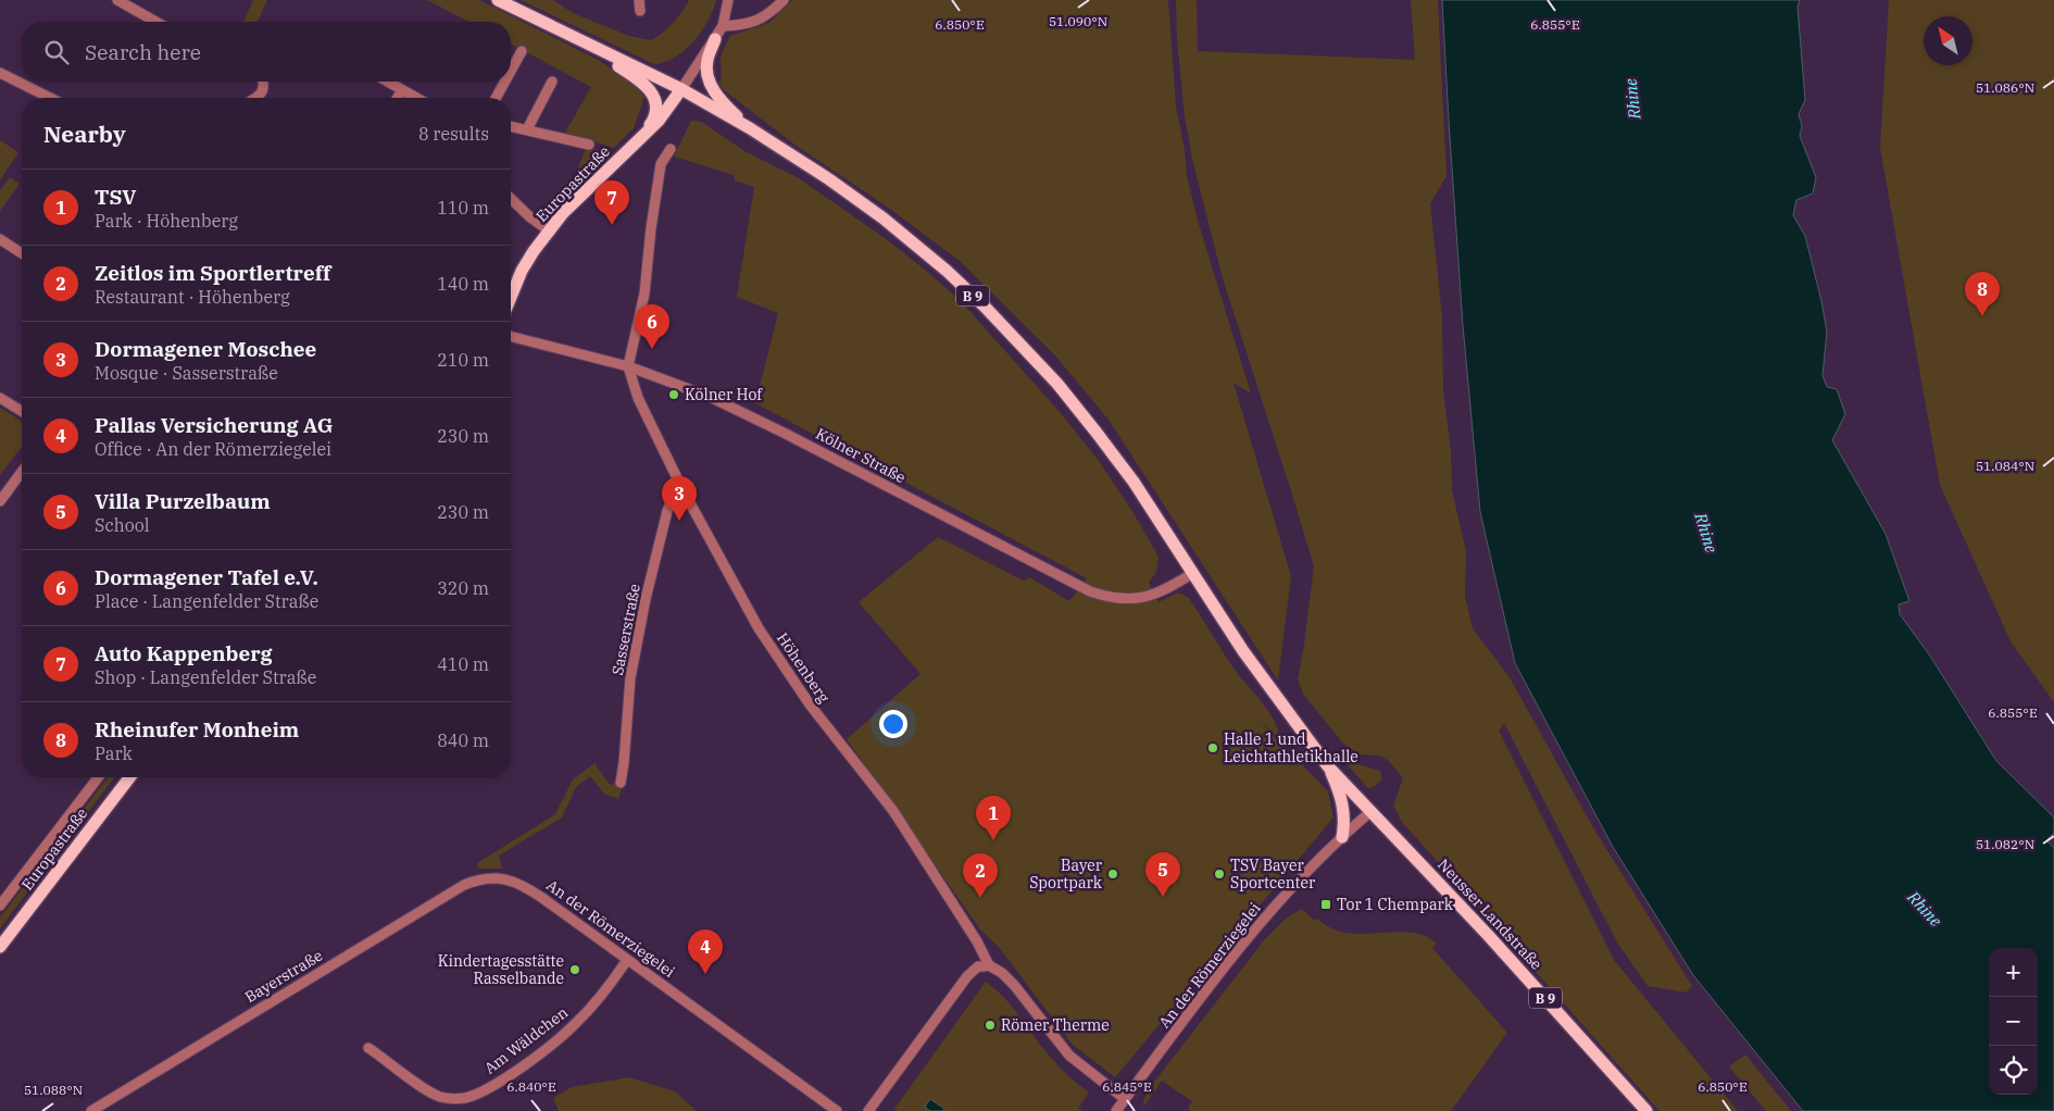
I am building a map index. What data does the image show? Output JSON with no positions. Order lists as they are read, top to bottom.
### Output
{
  "streets": {
    "main road": ["Europastraße", "B 9", "Neusser Landstraße"],
    "street": [
      "Kölner Straße",
      "Sasserstraße",
      "Höhenberg",
      "An der Römerziegelei",
      "Bayerstraße",
      "Am Wäldchen"
    ]
  },
  "crossings": [
    ["Europastraße", "B 9"],
    ["B 9", "Kölner Straße"],
    ["B 9", "Neusser Landstraße"],
    ["B 9", "An der Römerziegelei"],
    ["Kölner Straße", "Höhenberg"],
    ["Sasserstraße", "Höhenberg"],
    ["Neusser Landstraße", "An der Römerziegelei"],
    ["An der Römerziegelei", "Bayerstraße"],
    ["An der Römerziegelei", "Am Wäldchen"]
  ],
  "water": ["Rhine"],
  "places": {
    "other": [
      "Kölner Hof",
      "Halle 1 und Leichtathletikhalle",
      "Bayer Sportpark",
      "TSV Bayer Sportcenter",
      "Kindertagesstätte Rasselbande",
      "Römer Therme"
    ],
    "transit": ["Tor 1 Chempark"]
  },
  "north": "top left",
  "page": {
    "search": "Search here",
    "heading": ["Nearby", "8 results"],
    "list": [
      {
        "mark": "1",
        "name": "TSV",
        "note": "Park · Höhenberg",
        "value": "110 m"
      },
      {
        "mark": "2",
        "name": "Zeitlos im Sportlertreff",
        "note": "Restaurant · Höhenberg",
        "value": "140 m"
      },
      {
        "mark": "3",
        "name": "Dormagener Moschee",
        "note": "Mosque · Sasserstraße",
        "value": "210 m"
      },
      {
        "mark": "4",
        "name": "Pallas Versicherung AG",
        "note": "Office · An der Römerziegelei",
        "value": "230 m"
      },
      {
        "mark": "5",
        "name": "Villa Purzelbaum",
        "note": "School",
        "value": "230 m"
      },
      {
        "mark": "6",
        "name": "Dormagener Tafel e.V.",
        "note": "Place · Langenfelder Straße",
        "value": "320 m"
      },
      {
        "mark": "7",
        "name": "Auto Kappenberg",
        "note": "Shop · Langenfelder Straße",
        "value": "410 m"
      },
      {
        "mark": "8",
        "name": "Rheinufer Monheim",
        "note": "Park",
        "value": "840 m"
      }
    ],
    "pins": [
      "7",
      "8",
      "6",
      "3",
      "1",
      "5",
      "2",
      "4"
    ],
    "map_buttons": ["+", "−"]
  },
  "coordinates": [
    "51.090°N",
    "6.850°E",
    "6.855°E",
    "51.086°N",
    "51.084°N",
    "51.082°N",
    "6.840°E",
    "6.845°E",
    "51.088°N"
  ]
}
